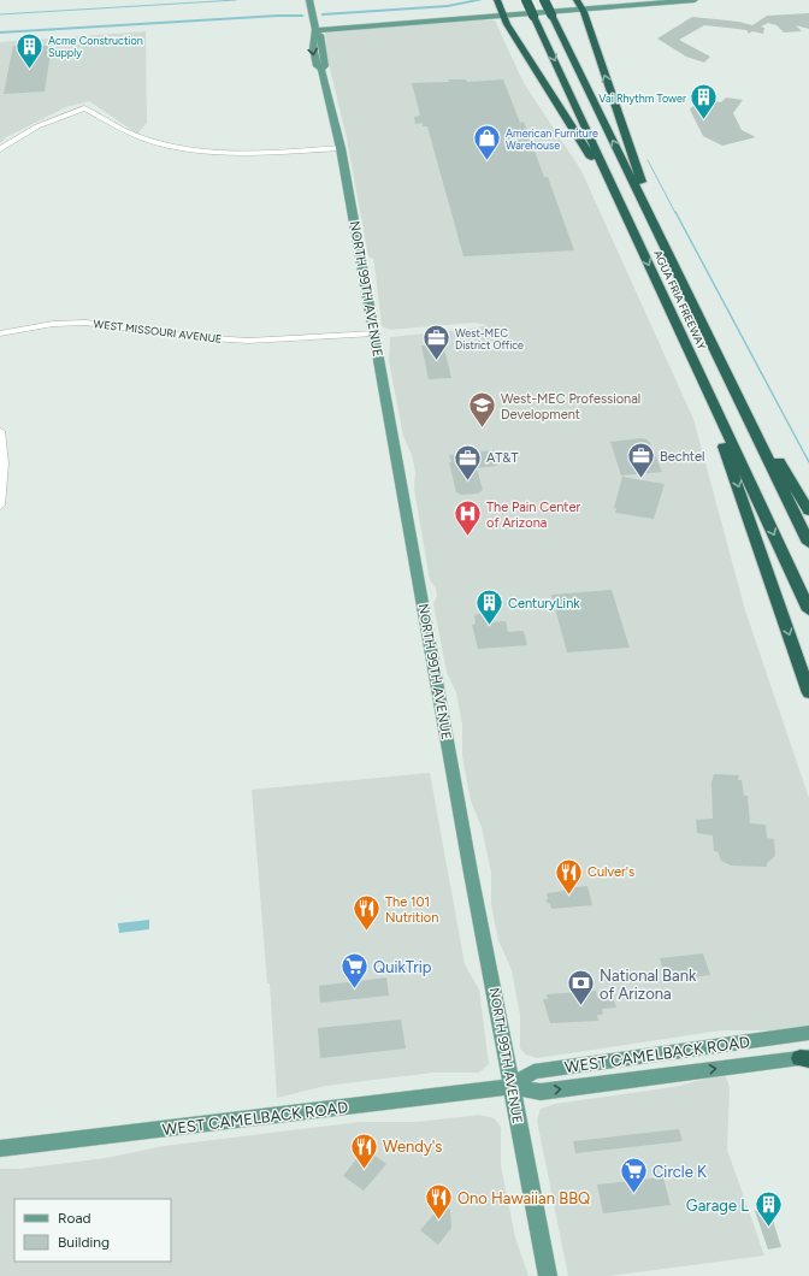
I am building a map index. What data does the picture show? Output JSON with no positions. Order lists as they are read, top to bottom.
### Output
{
  "streets": {
    "highway": ["AGUA FRIA FREEWAY"],
    "main road": ["NORTH 99TH AVENUE", "WEST CAMELBACK ROAD"],
    "street": ["WEST MISSOURI AVENUE"]
  },
  "crossings": [
    ["NORTH 99TH AVENUE", "WEST MISSOURI AVENUE"],
    ["NORTH 99TH AVENUE", "WEST CAMELBACK ROAD"]
  ],
  "places": {
    "building": [
      "Acme Construction Supply",
      "Vai Rhythm Tower",
      "CenturyLink",
      "Garage L"
    ],
    "shop": ["American Furniture Warehouse"],
    "office": ["West-MEC District Office", "Bechtel", "AT&T"],
    "school or university": ["West-MEC Professional Development"],
    "hospital": ["The Pain Center of Arizona"],
    "restaurant": [
      "Culver's",
      "The 101 Nutrition",
      "Wendy's",
      "Ono Hawaiian BBQ"
    ],
    "supermarket": ["QuikTrip", "Circle K"],
    "bank": ["National Bank of Arizona"]
  },
  "legend": ["Road", "Building"]
}
